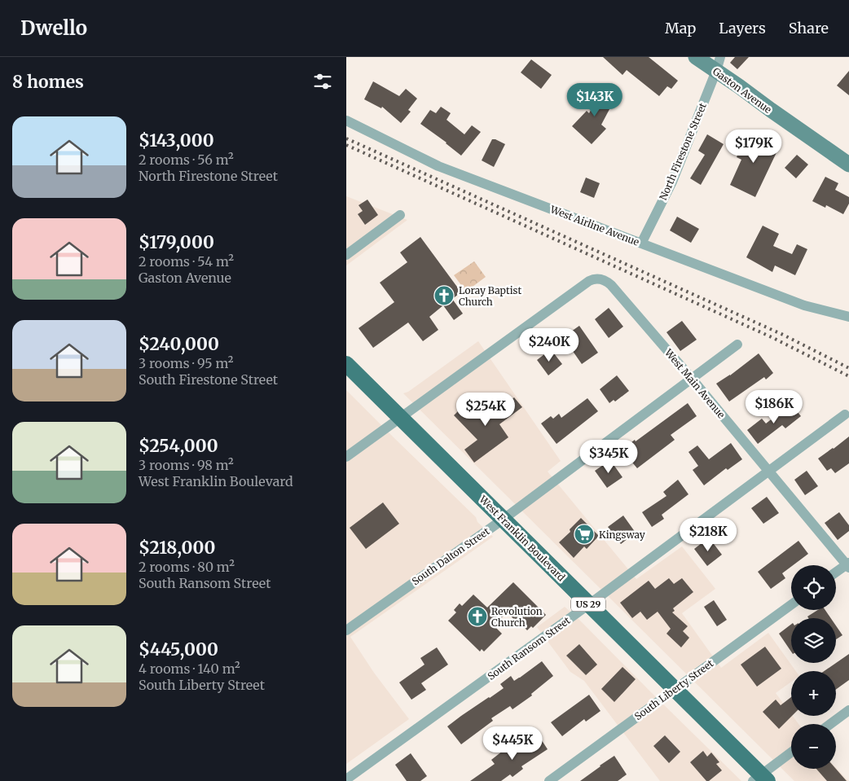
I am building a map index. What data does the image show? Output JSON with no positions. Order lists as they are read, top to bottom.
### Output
{
  "streets": {
    "main road": ["Gaston Avenue", "West Franklin Boulevard", "US 29"],
    "street": [
      "North Firestone Street",
      "West Airline Avenue",
      "West Main Avenue",
      "South Dalton Street",
      "South Ransom Street",
      "South Liberty Street"
    ]
  },
  "crossings": [
    ["Gaston Avenue", "North Firestone Street"],
    ["North Firestone Street", "West Airline Avenue"],
    ["West Main Avenue", "West Franklin Boulevard"],
    ["West Main Avenue", "South Dalton Street"],
    ["West Main Avenue", "South Ransom Street"],
    ["West Franklin Boulevard", "South Dalton Street"],
    ["West Franklin Boulevard", "South Ransom Street"],
    ["West Franklin Boulevard", "South Liberty Street"]
  ],
  "places": {
    "church": ["Loray Baptist Church", "Revolution Church"],
    "supermarket": ["Kingsway"]
  },
  "page": {
    "header": "Dwello",
    "nav": ["Map", "Layers", "Share"],
    "heading": "8 homes",
    "price": [
      "$143K",
      "$179K",
      "$240K",
      "$186K",
      "$254K",
      "$345K",
      "$218K",
      "$445K"
    ],
    "list": [
      {
        "name": "$143,000",
        "note": "2 rooms · 56 m² · North Firestone Street"
      },
      {
        "name": "$179,000",
        "note": "2 rooms · 54 m² · Gaston Avenue"
      },
      {
        "name": "$240,000",
        "note": "3 rooms · 95 m² · South Firestone Street"
      },
      {
        "name": "$254,000",
        "note": "3 rooms · 98 m² · West Franklin Boulevard"
      },
      {
        "name": "$218,000",
        "note": "2 rooms · 80 m² · South Ransom Street"
      },
      {
        "name": "$445,000",
        "note": "4 rooms · 140 m² · South Liberty Street"
      }
    ],
    "map_buttons": ["+", "−"]
  }
}
